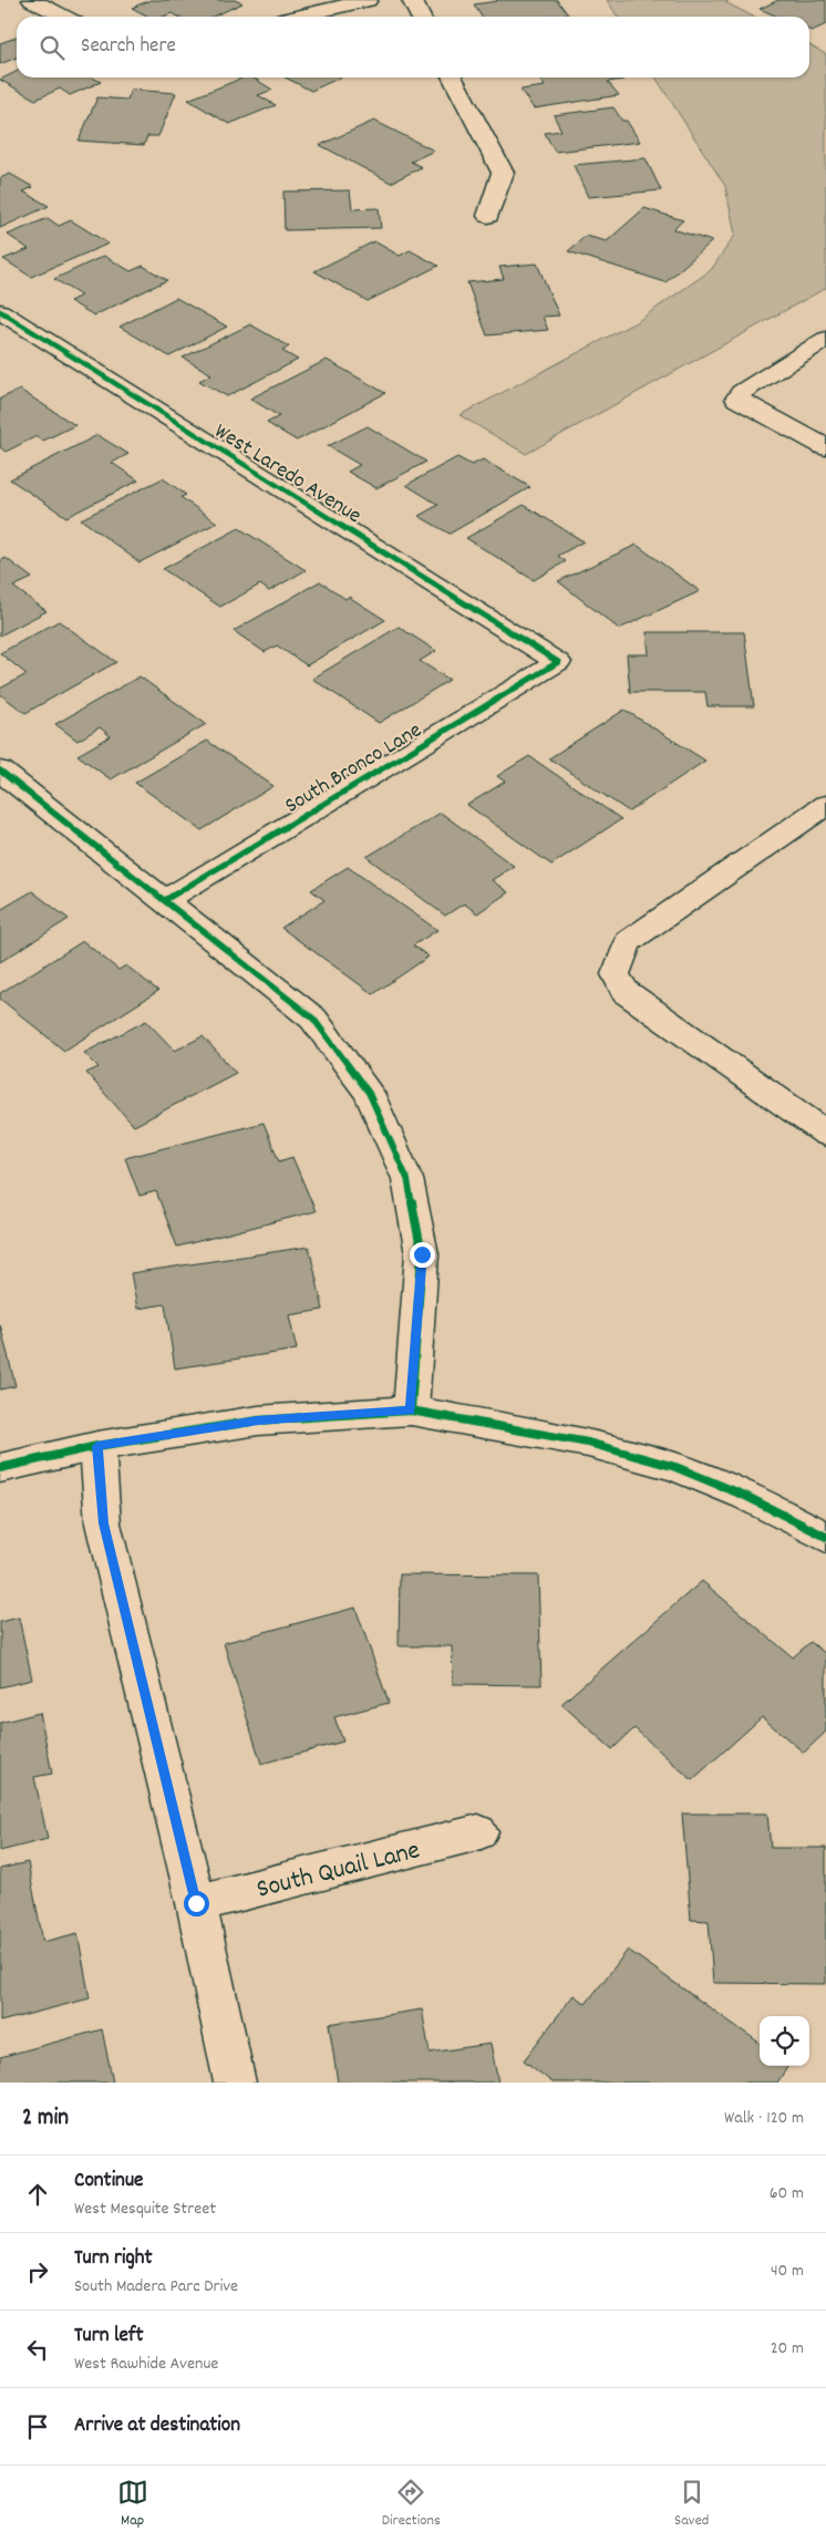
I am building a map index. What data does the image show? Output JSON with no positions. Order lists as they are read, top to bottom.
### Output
{
  "streets": {
    "street": ["West Laredo Avenue", "South Bronco Lane", "South Quail Lane"]
  },
  "crossings": [
    ["West Laredo Avenue", "South Bronco Lane"]
  ],
  "page": {
    "search": "Search here",
    "heading": ["2 min", "Walk · 120 m"],
    "list": [
      ["Continue", "West Mesquite Street", "60 m"],
      ["Turn right", "South Madera Parc Drive", "40 m"],
      ["Turn left", "West Rawhide Avenue", "20 m"],
      "Arrive at destination"
    ],
    "nav": ["Map", "Directions", "Saved"]
  }
}
